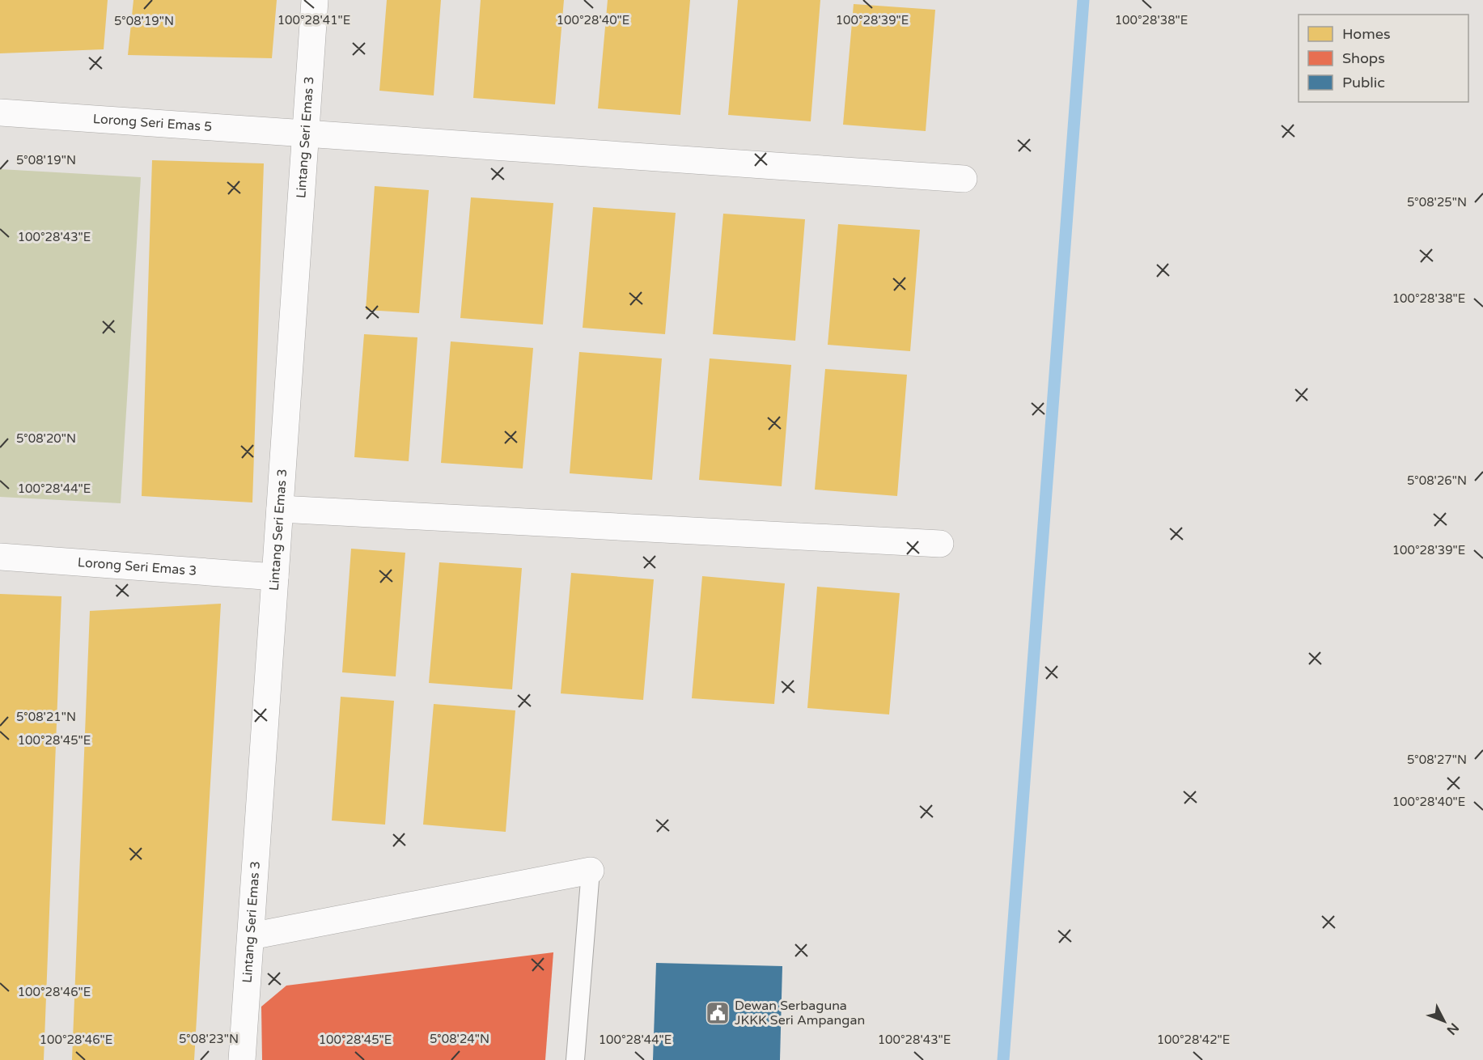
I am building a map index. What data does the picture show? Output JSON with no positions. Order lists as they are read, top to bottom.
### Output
{
  "streets": {
    "street": ["Lorong Seri Emas 5", "Lintang Seri Emas 3", "Lorong Seri Emas 3"]
  },
  "crossings": [
    ["Lorong Seri Emas 5", "Lintang Seri Emas 3"],
    ["Lintang Seri Emas 3", "Lorong Seri Emas 3"]
  ],
  "places": {
    "public building": ["Dewan Serbaguna JKKK Seri Ampangan"]
  },
  "legend": ["Homes", "Shops", "Public"],
  "north": "bottom right",
  "coordinates": [
    "100°28'41\"E",
    "100°28'40\"E",
    "100°28'39\"E",
    "100°28'38\"E",
    "5°08'19\"N",
    "5°08'25\"N",
    "100°28'43\"E",
    "5°08'20\"N",
    "5°08'26\"N",
    "100°28'44\"E",
    "5°08'21\"N",
    "100°28'45\"E",
    "5°08'27\"N",
    "100°28'46\"E",
    "5°08'23\"N",
    "5°08'24\"N",
    "100°28'42\"E"
  ]
}
